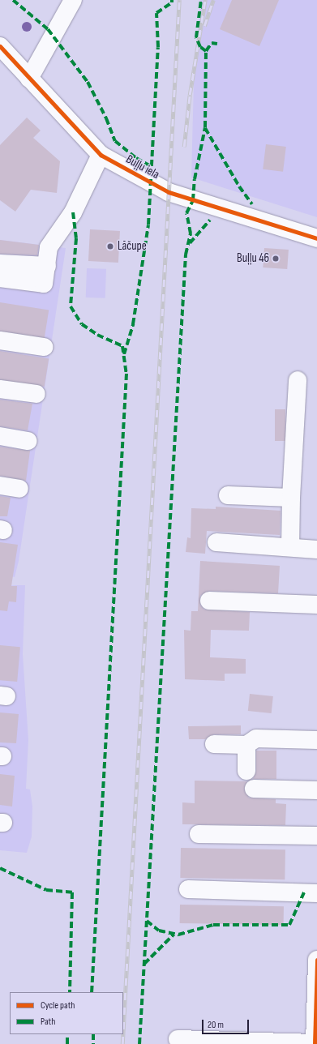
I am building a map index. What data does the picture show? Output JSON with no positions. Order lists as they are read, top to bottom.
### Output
{
  "streets": {
    "street": ["Buļļu iela"]
  },
  "places": ["Lāčupe", "Buļļu 46"],
  "legend": ["Cycle path", "Path"],
  "scale_bar": "20 m"
}
